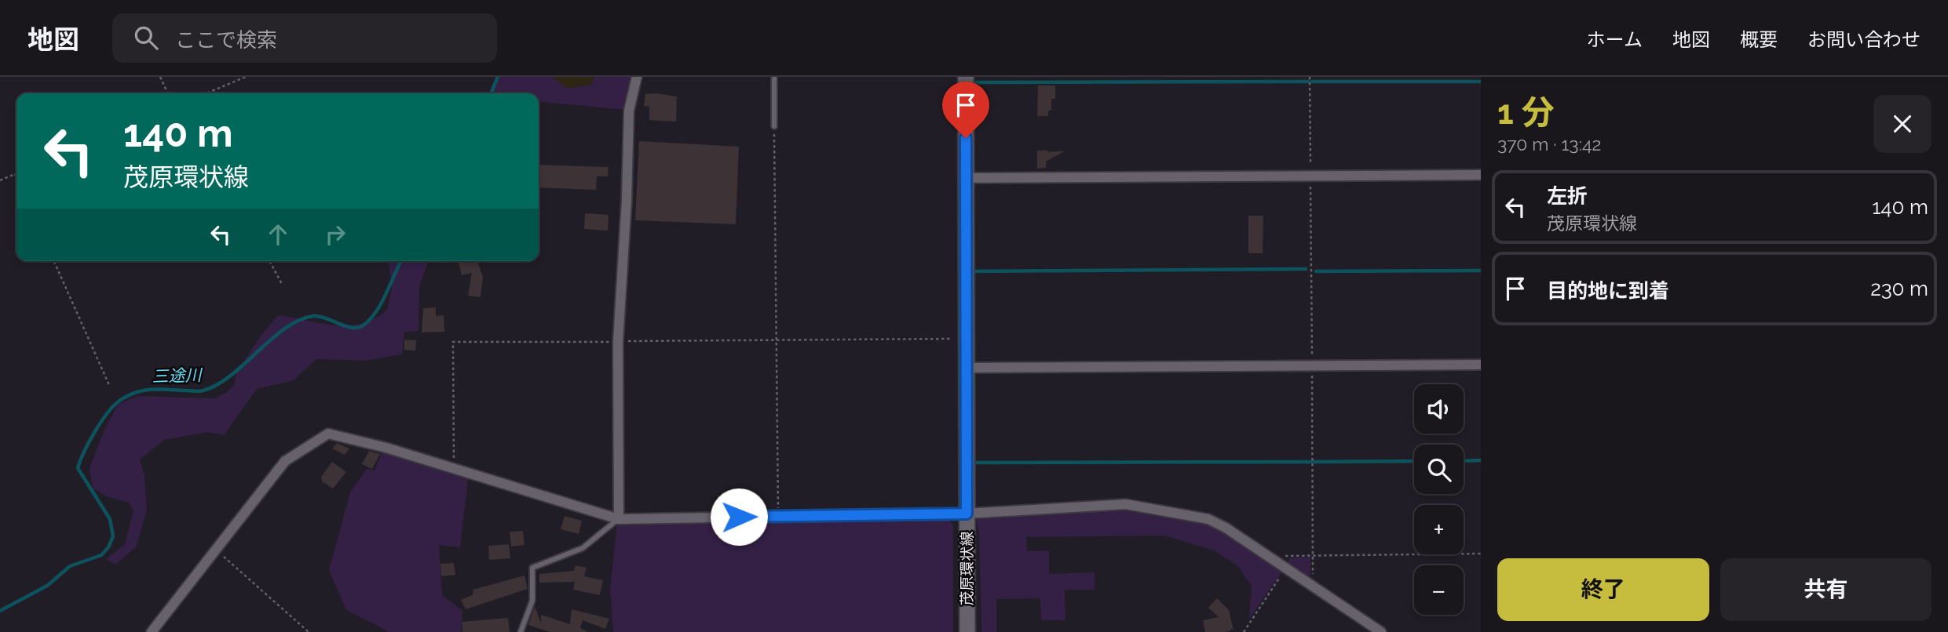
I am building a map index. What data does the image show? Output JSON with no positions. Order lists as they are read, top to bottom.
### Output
{
  "streets": {
    "main road": ["茂原環状線"]
  },
  "water": ["三途川"],
  "page": {
    "header": "地図",
    "search": "ここで検索",
    "nav": [
      "ホーム",
      "地図",
      "概要",
      "お問い合わせ"
    ],
    "heading": ["1 分", "370 m · 13:42"],
    "turn": ["140 m", "茂原環状線"],
    "list": [
      {
        "name": "左折",
        "note": "茂原環状線",
        "value": "140 m"
      },
      {
        "name": "目的地に到着",
        "value": "230 m"
      }
    ],
    "map_buttons": ["+", "−"],
    "buttons": ["終了", "共有"]
  }
}
